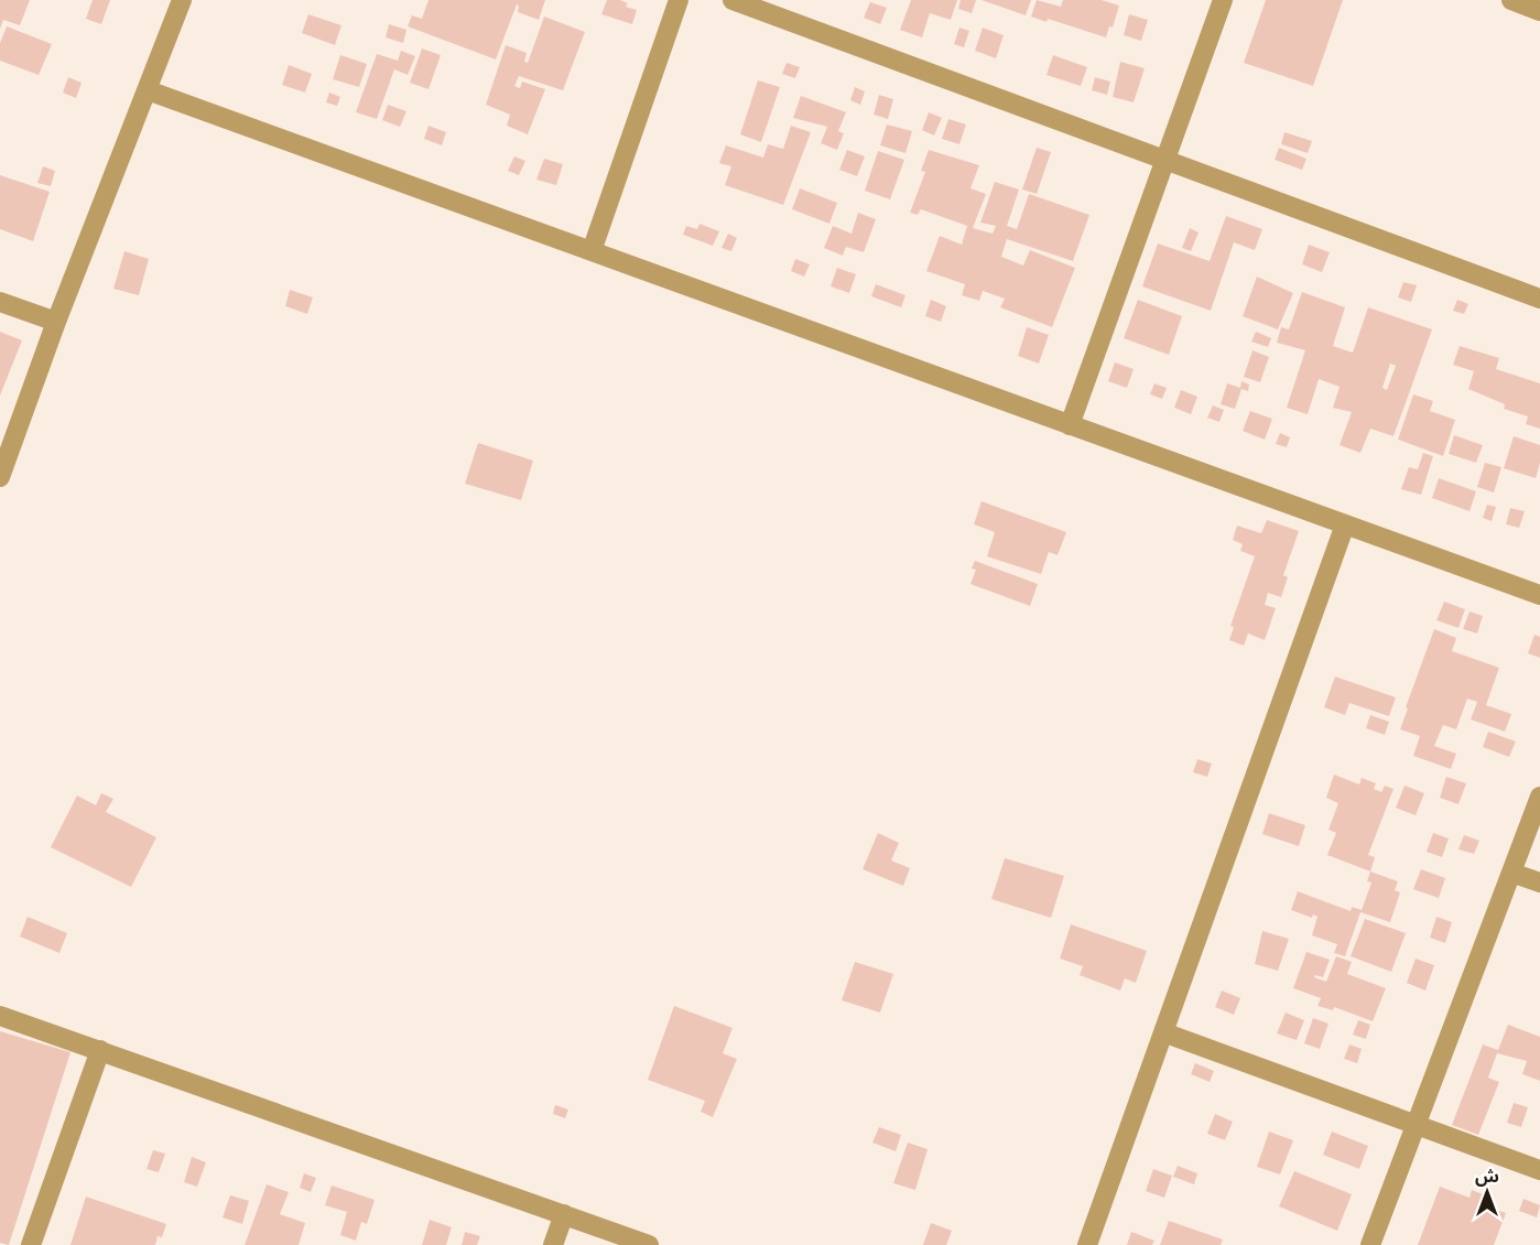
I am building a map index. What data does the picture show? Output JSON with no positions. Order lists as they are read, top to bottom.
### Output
{
  "north": "top"
}
